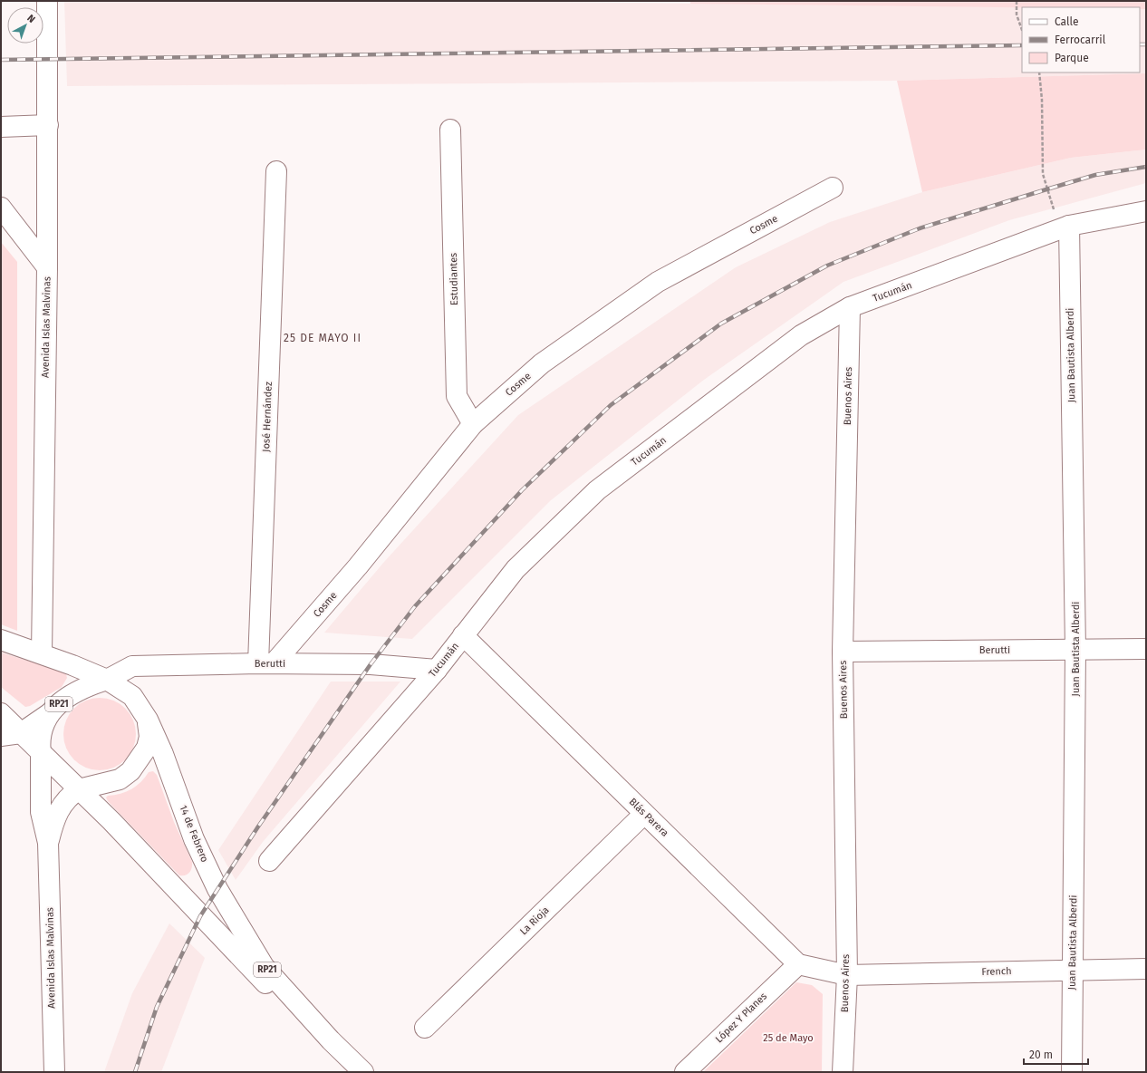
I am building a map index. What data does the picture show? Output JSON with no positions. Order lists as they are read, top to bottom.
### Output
{
  "streets": {
    "street": [
      "Cosme",
      "Estudiantes",
      "Tucumán",
      "Avenida Islas Malvinas",
      "Juan Bautista Alberdi",
      "Buenos Aires",
      "José Hernández",
      "Berutti",
      "RP21",
      "Blás Parera",
      "14 de Febrero",
      "La Rioja",
      "French",
      "López Y Planes"
    ]
  },
  "crossings": [
    ["Cosme", "Estudiantes"],
    ["Cosme", "José Hernández"],
    ["Cosme", "Berutti"],
    ["Tucumán", "Juan Bautista Alberdi"],
    ["Tucumán", "Buenos Aires"],
    ["Tucumán", "Berutti"],
    ["Tucumán", "Blás Parera"],
    ["Avenida Islas Malvinas", "Berutti"],
    ["Avenida Islas Malvinas", "RP21"],
    ["Avenida Islas Malvinas", "14 de Febrero"],
    ["Juan Bautista Alberdi", "Berutti"],
    ["Juan Bautista Alberdi", "French"],
    ["Buenos Aires", "Berutti"],
    ["Buenos Aires", "French"],
    ["José Hernández", "Berutti"],
    ["Berutti", "RP21"],
    ["Berutti", "14 de Febrero"],
    ["RP21", "14 de Febrero"],
    ["Blás Parera", "La Rioja"],
    ["Blás Parera", "López Y Planes"]
  ],
  "districts": ["25 DE MAYO II"],
  "parks": ["25 de Mayo"],
  "legend": ["Calle", "Ferrocarril", "Parque"],
  "scale_bar": "20 m",
  "north": "top right"
}
